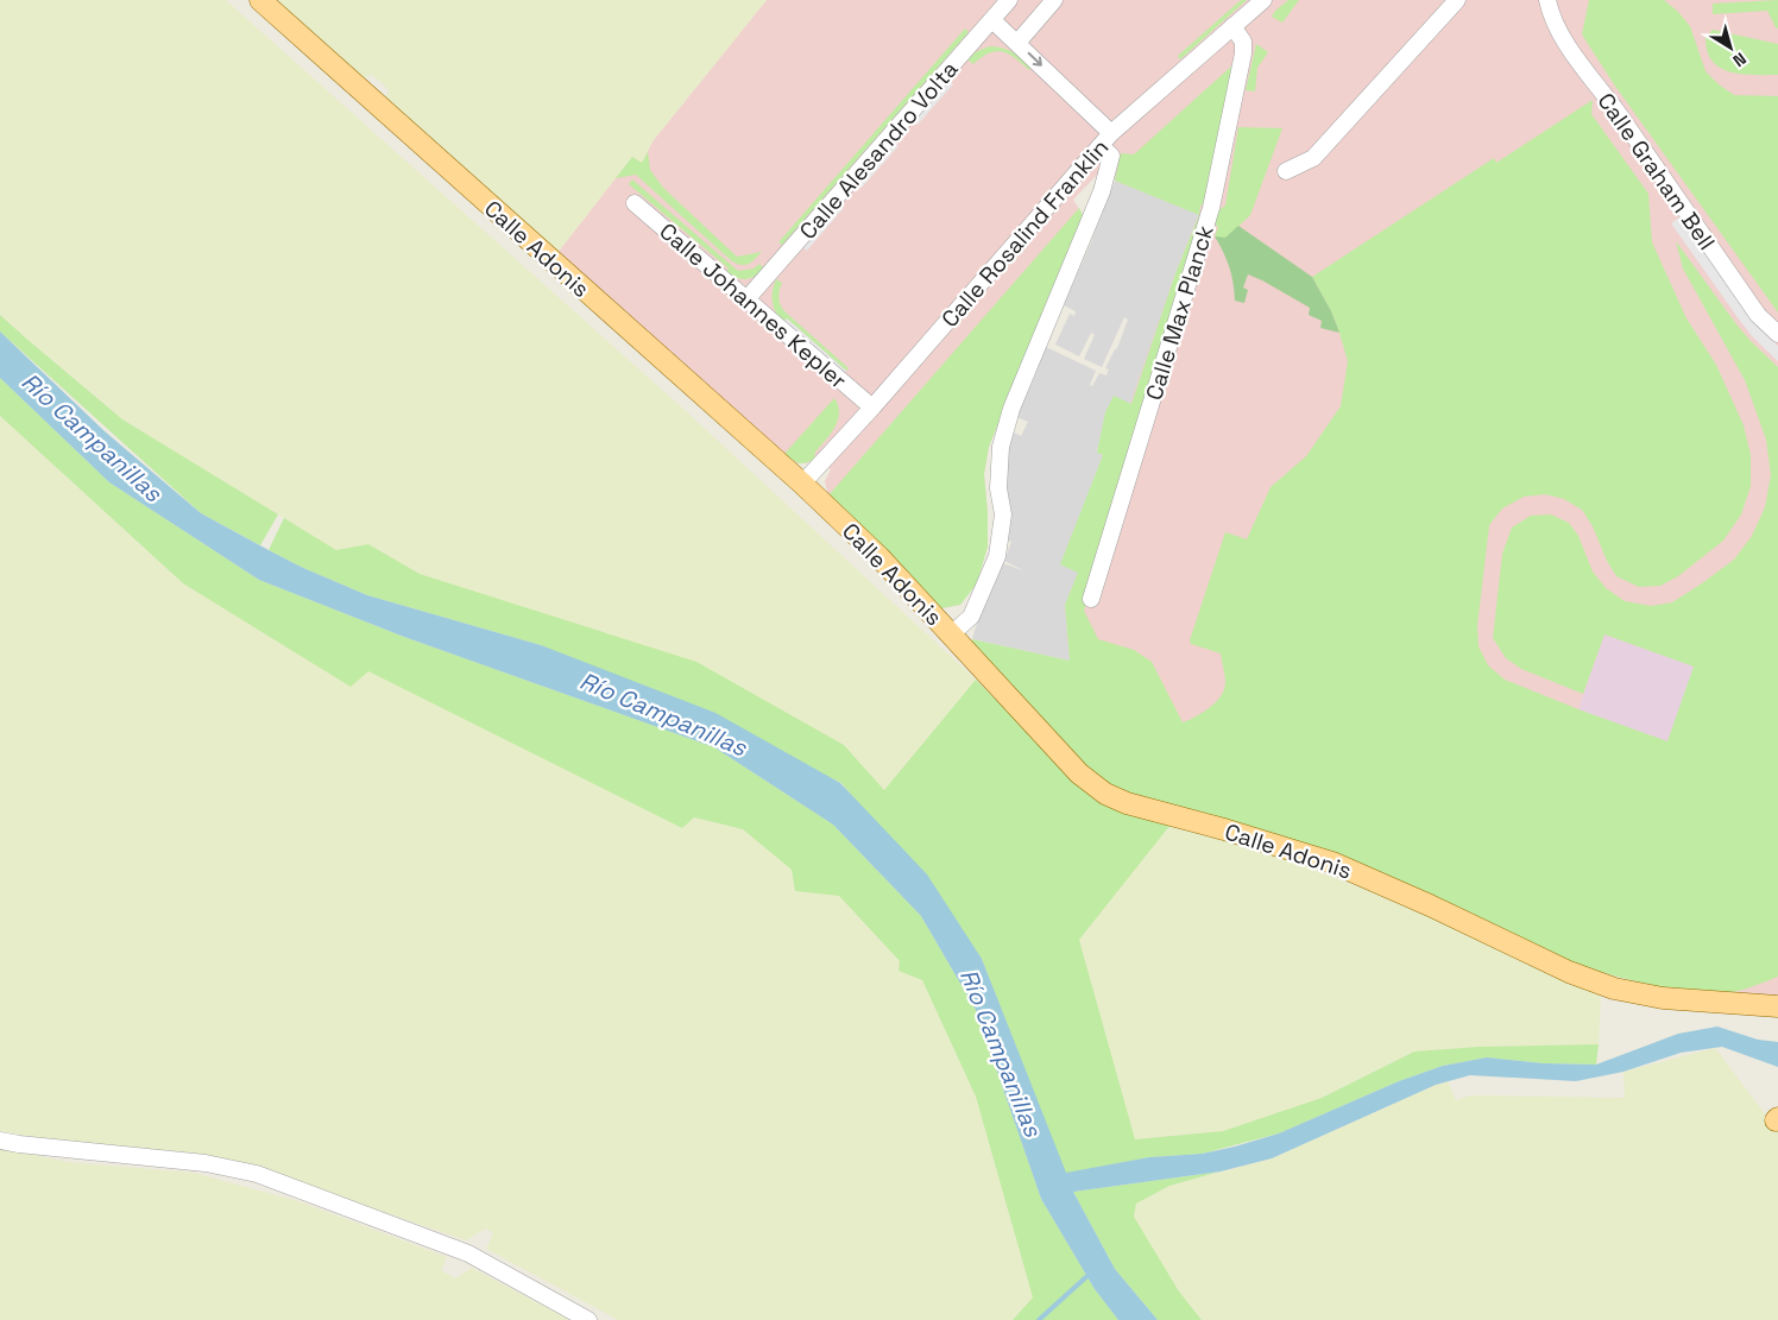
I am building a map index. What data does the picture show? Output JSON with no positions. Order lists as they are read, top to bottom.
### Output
{
  "streets": {
    "main road": ["Calle Adonis"],
    "street": [
      "Calle Alesandro Volta",
      "Calle Graham Bell",
      "Calle Rosalind Franklin",
      "Calle Johannes Kepler",
      "Calle Max Planck"
    ]
  },
  "crossings": [
    ["Calle Alesandro Volta", "Calle Johannes Kepler"],
    ["Calle Rosalind Franklin", "Calle Adonis"],
    ["Calle Rosalind Franklin", "Calle Johannes Kepler"],
    ["Calle Rosalind Franklin", "Calle Max Planck"]
  ],
  "water": ["Río Campanillas"],
  "north": "bottom right"
}
